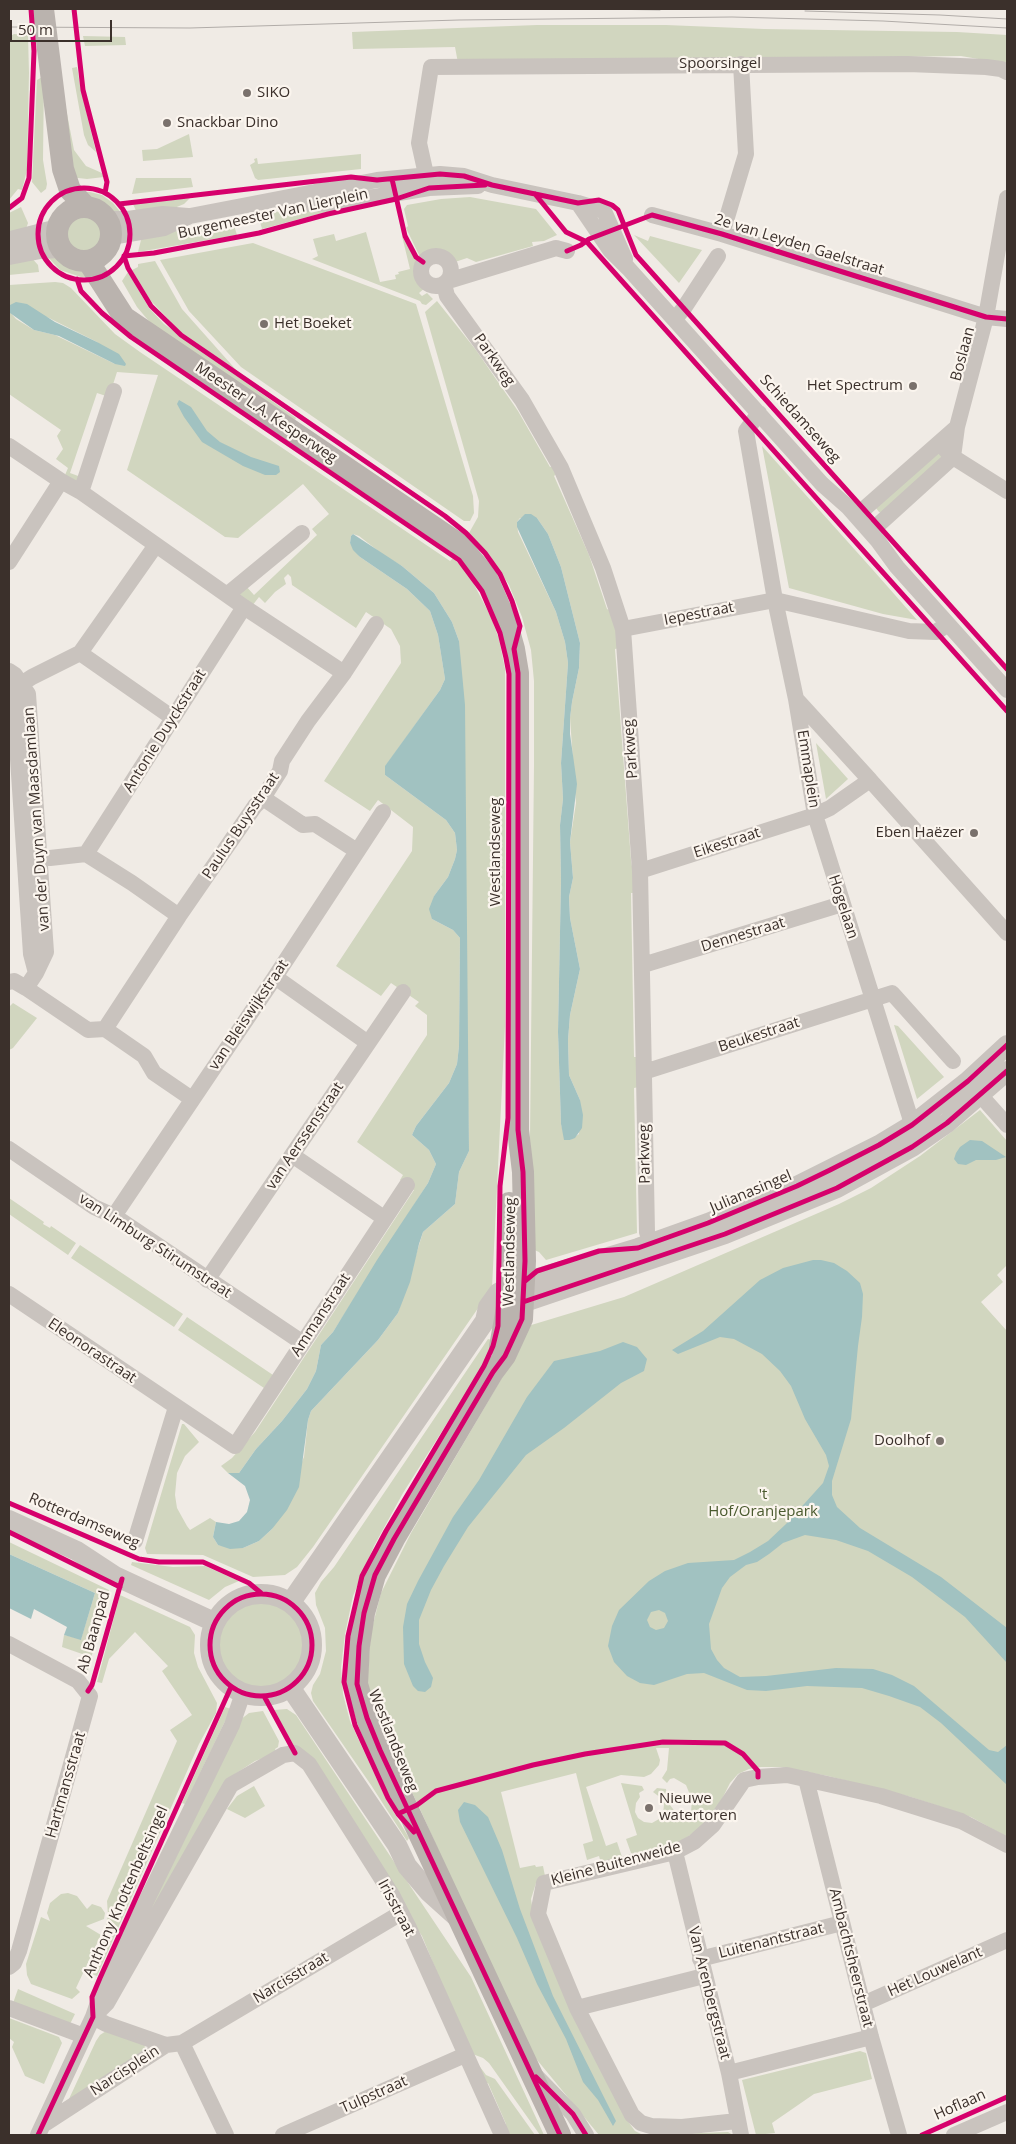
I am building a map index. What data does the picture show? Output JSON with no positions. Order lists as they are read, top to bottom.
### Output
{
  "streets": {
    "main road": ["Meester L.A. Kesperweg", "Westlandseweg"],
    "street": [
      "Spoorsingel",
      "Burgemeester Van Lierplein",
      "2e van Leyden Gaelstraat",
      "Boslaan",
      "Parkweg",
      "Schiedamseweg",
      "Iepestraat",
      "Antonie Duyckstraat",
      "Emmaplein",
      "van der Duyn van Maasdamlaan",
      "Paulus Buysstraat",
      "Eikestraat",
      "Hogelaan",
      "Dennestraat",
      "van Bleiswijkstraat",
      "Beukestraat",
      "van Aerssenstraat",
      "Julianasingel",
      "van Limburg Stirumstraat",
      "Ammanstraat",
      "Eleonorastraat",
      "Rotterdamseweg",
      "Hartmansstraat",
      "Kleine Buitenweide",
      "Anthony Knottenbeltsingel",
      "Irisstraat",
      "Luitenantstraat",
      "Ambachtsheerstraat",
      "Het Louwelant",
      "Narcisstraat",
      "Van Arenbergstraat",
      "Narcisplein",
      "Tulpstraat",
      "Hoflaan"
    ],
    "cycle path": ["Ab Baanpad"]
  },
  "crossings": [
    ["Spoorsingel", "Burgemeester Van Lierplein"],
    ["Spoorsingel", "Schiedamseweg"],
    ["Burgemeester Van Lierplein", "Meester L.A. Kesperweg"],
    ["Burgemeester Van Lierplein", "Schiedamseweg"],
    ["2e van Leyden Gaelstraat", "Boslaan"],
    ["Parkweg", "Iepestraat"],
    ["Parkweg", "Eikestraat"],
    ["Parkweg", "Dennestraat"],
    ["Parkweg", "Beukestraat"],
    ["Parkweg", "Julianasingel"],
    ["Meester L.A. Kesperweg", "Westlandseweg"],
    ["Schiedamseweg", "Iepestraat"],
    ["Schiedamseweg", "Emmaplein"],
    ["Iepestraat", "Emmaplein"],
    ["Emmaplein", "Eikestraat"],
    ["Emmaplein", "Hogelaan"],
    ["Eikestraat", "Hogelaan"],
    ["Westlandseweg", "Julianasingel"],
    ["Westlandseweg", "Rotterdamseweg"],
    ["Westlandseweg", "Anthony Knottenbeltsingel"],
    ["Hogelaan", "Dennestraat"],
    ["Hogelaan", "Beukestraat"],
    ["Hogelaan", "Julianasingel"],
    ["van Bleiswijkstraat", "van Limburg Stirumstraat"],
    ["van Aerssenstraat", "van Limburg Stirumstraat"],
    ["van Limburg Stirumstraat", "Ammanstraat"],
    ["Ammanstraat", "Eleonorastraat"],
    ["Rotterdamseweg", "Anthony Knottenbeltsingel"],
    ["Kleine Buitenweide", "Ambachtsheerstraat"],
    ["Kleine Buitenweide", "Van Arenbergstraat"],
    ["Anthony Knottenbeltsingel", "Irisstraat"],
    ["Anthony Knottenbeltsingel", "Narcisplein"],
    ["Irisstraat", "Narcisstraat"],
    ["Irisstraat", "Tulpstraat"],
    ["Luitenantstraat", "Ambachtsheerstraat"],
    ["Luitenantstraat", "Van Arenbergstraat"],
    ["Ambachtsheerstraat", "Het Louwelant"],
    ["Narcisstraat", "Narcisplein"]
  ],
  "parks": ["'t Hof/Oranjepark"],
  "places": [
    "SIKO",
    "Snackbar Dino",
    "Het Boeket",
    "Het Spectrum",
    "Eben Haëzer",
    "Doolhof",
    "Nieuwe watertoren"
  ],
  "scale_bar": "50 m"
}
